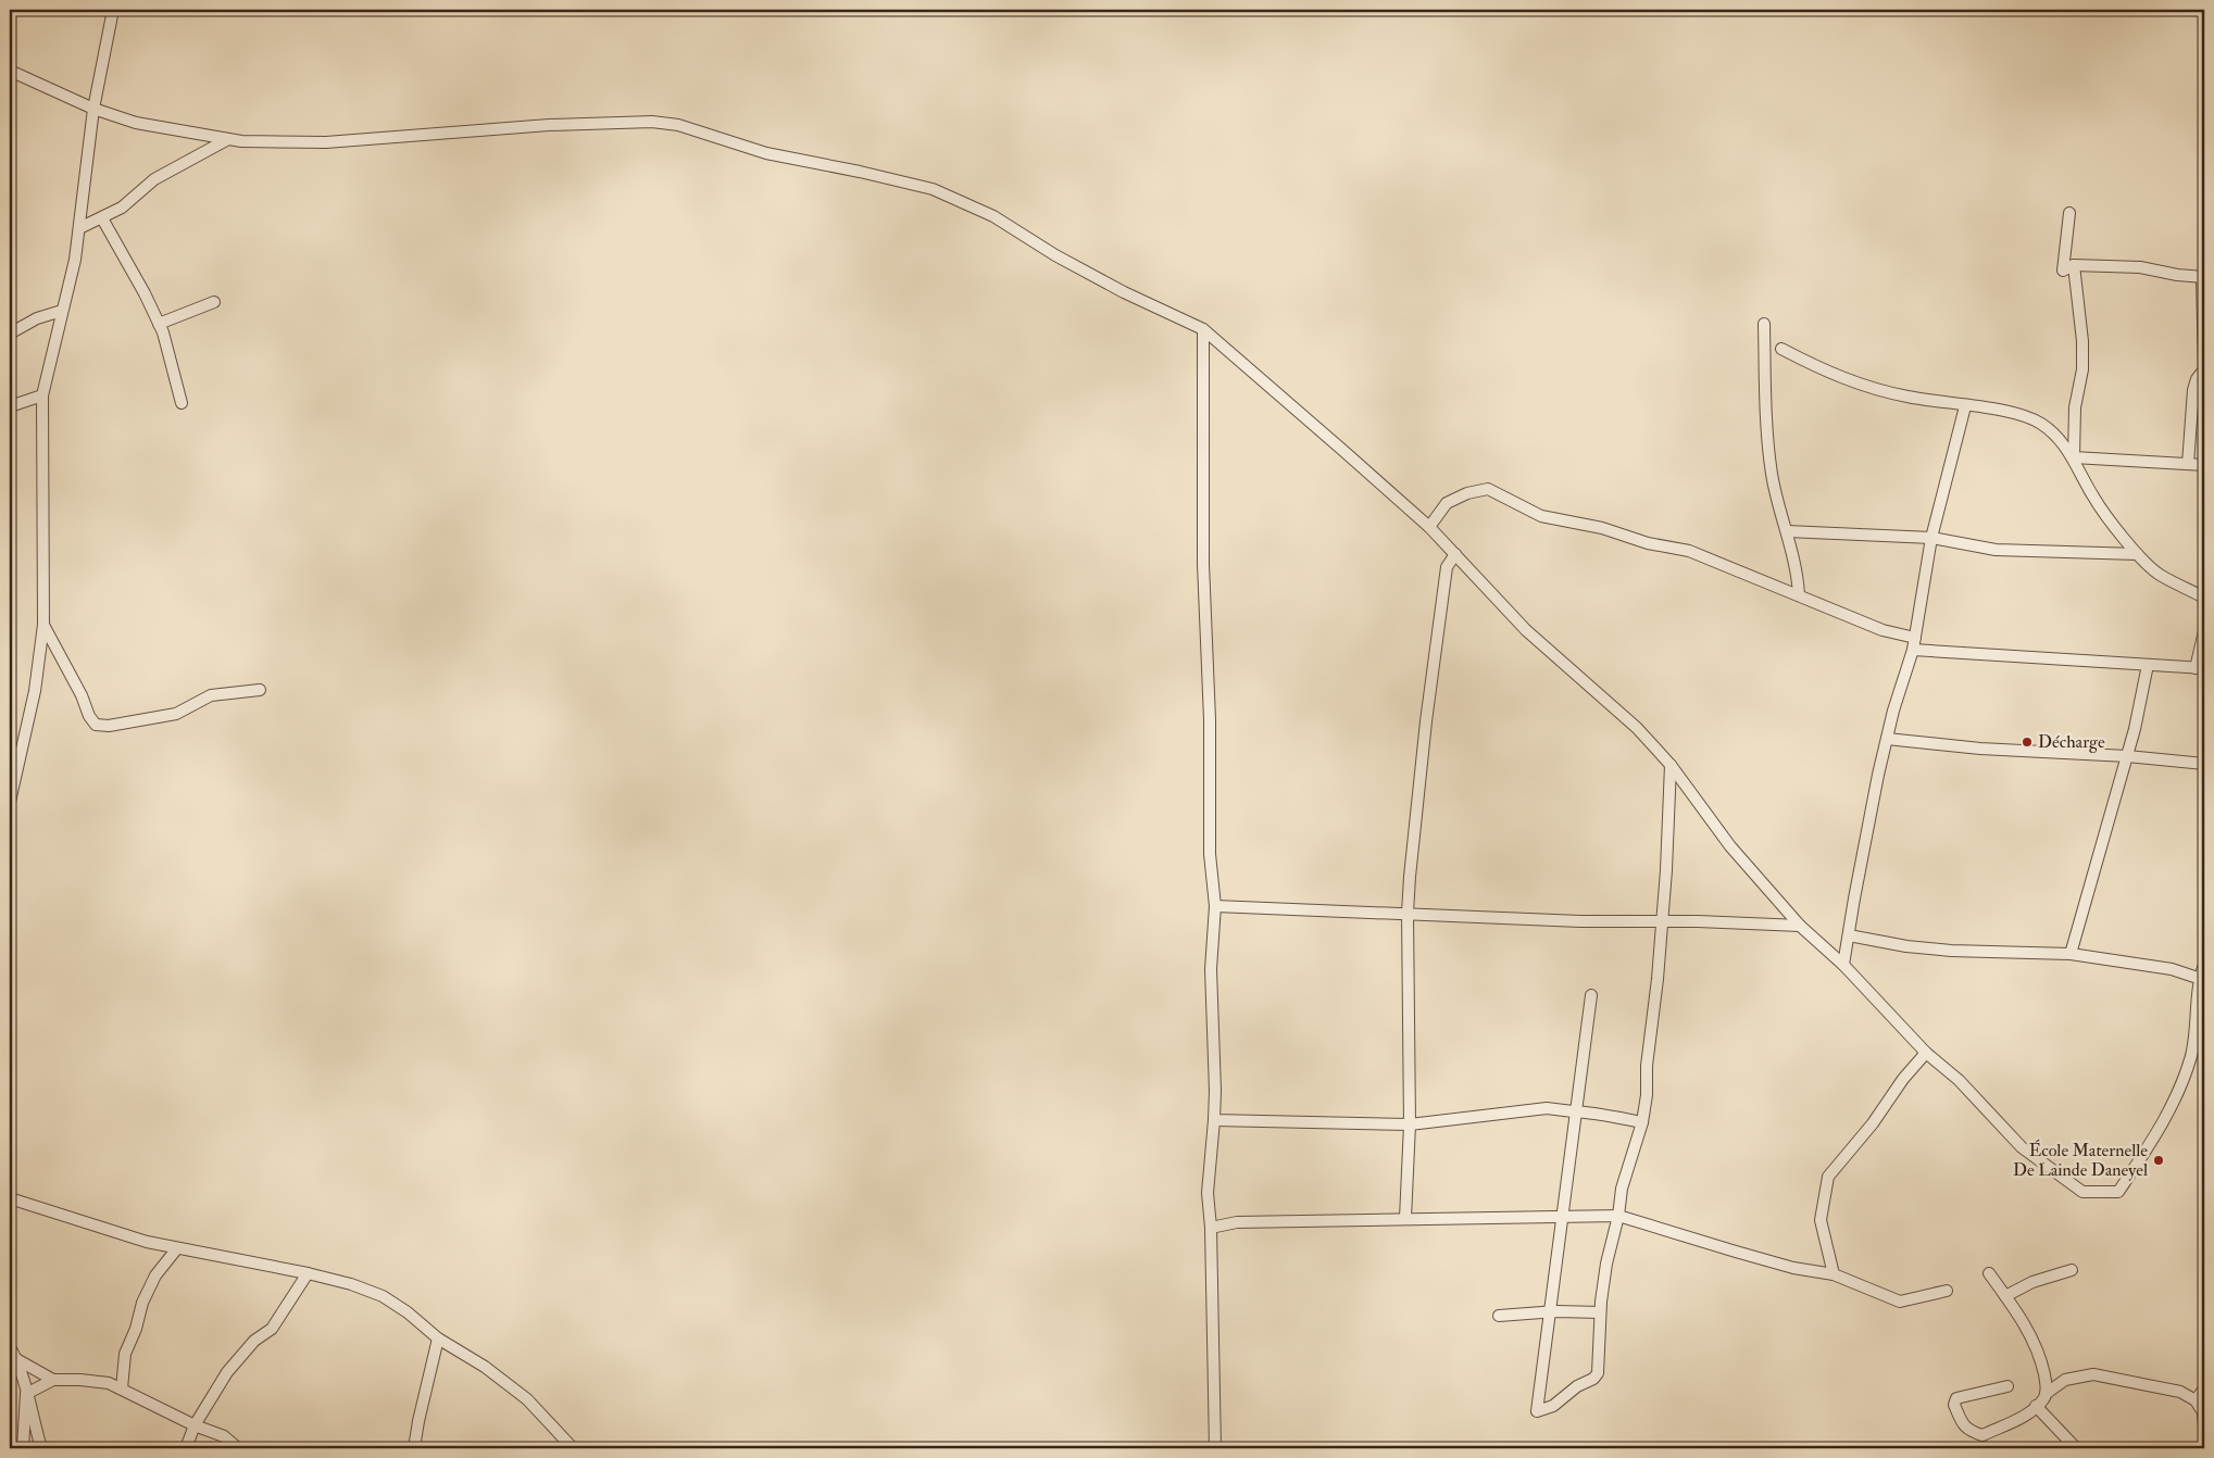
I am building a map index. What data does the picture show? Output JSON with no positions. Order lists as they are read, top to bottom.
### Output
{
  "places": ["Décharge", "École Maternelle De Lainde Daneyel"]
}
